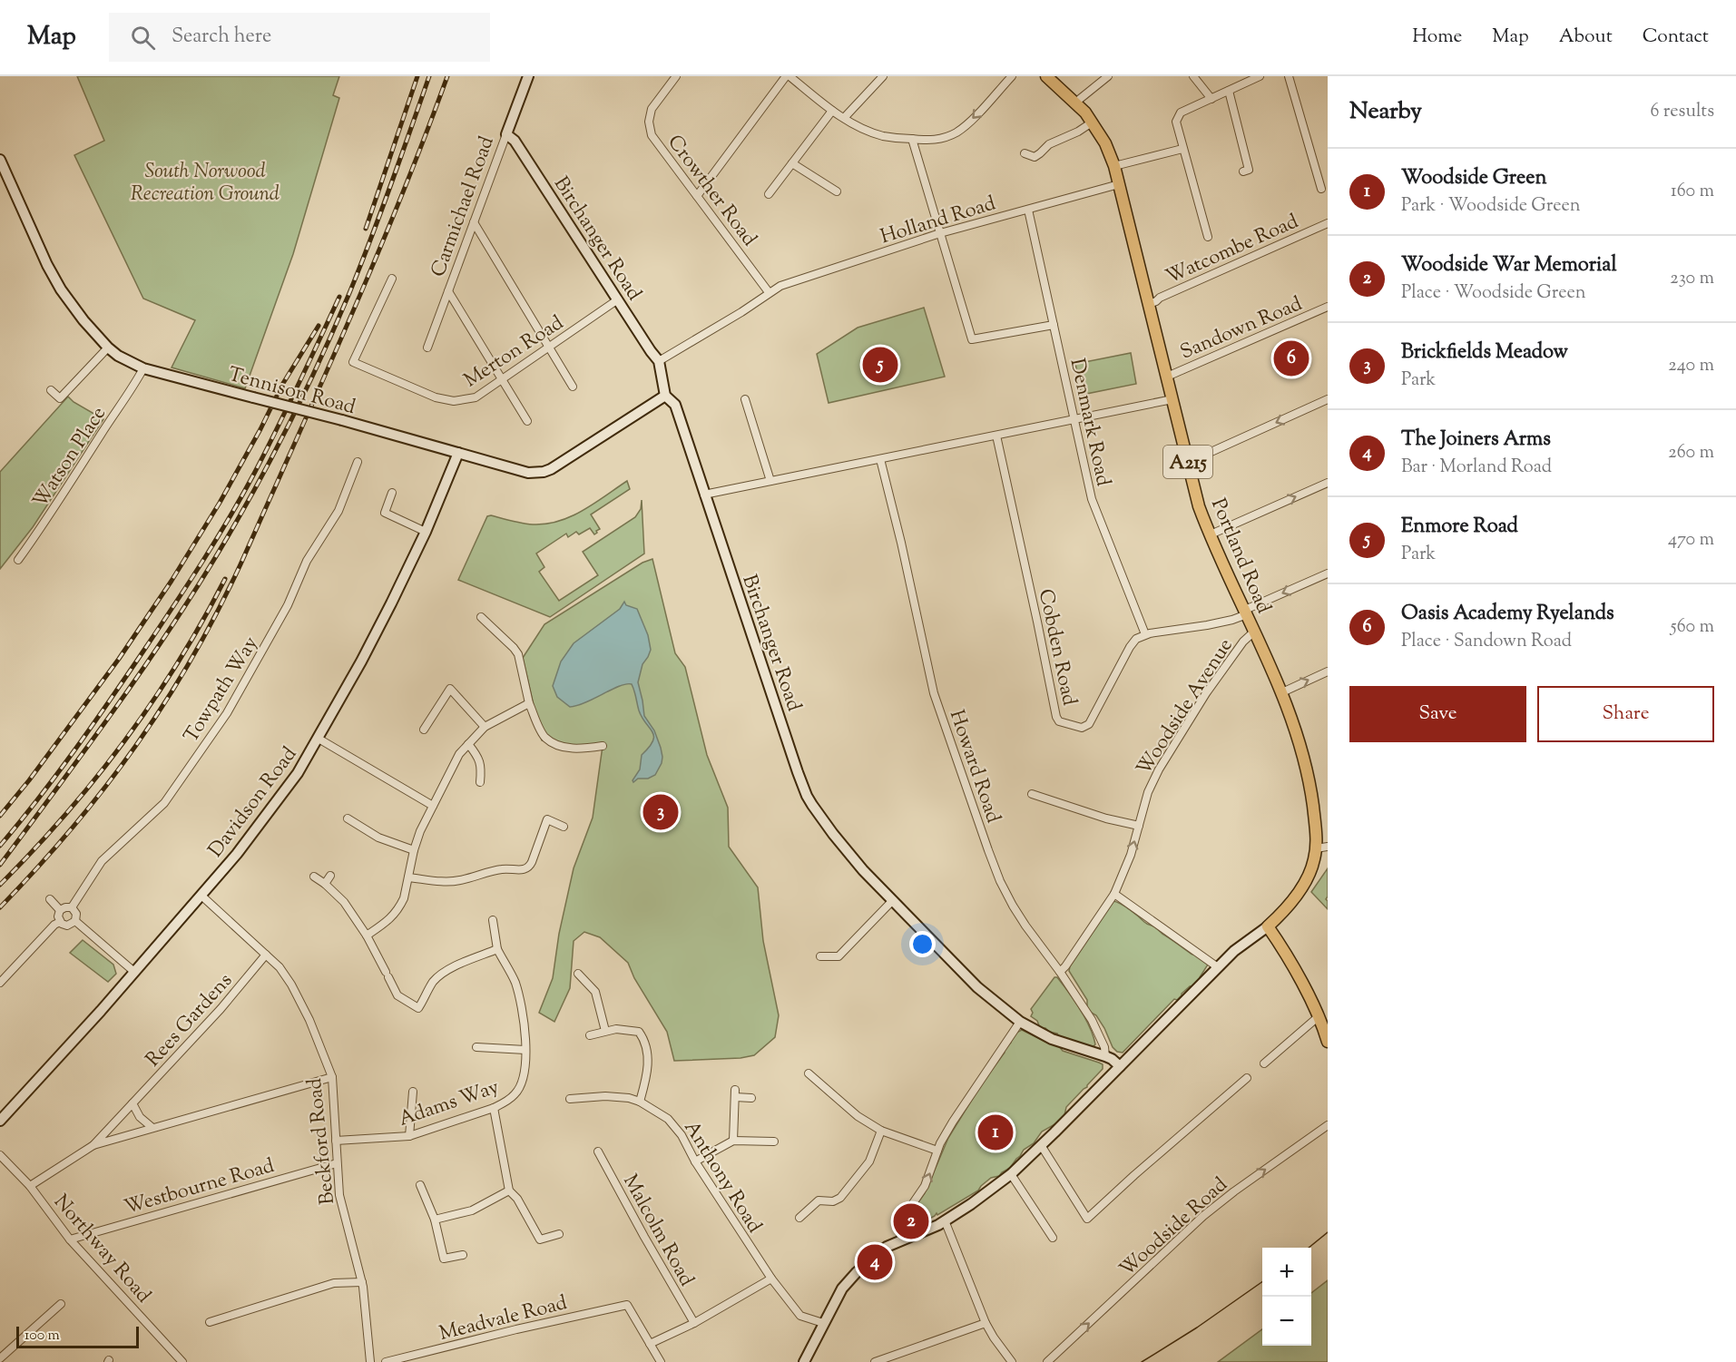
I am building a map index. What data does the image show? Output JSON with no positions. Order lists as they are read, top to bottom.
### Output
{
  "streets": {
    "main road": ["A215", "Portland Road"],
    "street": [
      "Crowther Road",
      "Carmichael Road",
      "Holland Road",
      "Birchanger Road",
      "Watcombe Road",
      "Sandown Road",
      "Merton Road",
      "Tennison Road",
      "Denmark Road",
      "Watson Place",
      "Cobden Road",
      "Towpath Way",
      "Woodside Avenue",
      "Howard Road",
      "Davidson Road",
      "Rees Gardens",
      "Adams Way",
      "Beckford Road",
      "Anthony Road",
      "Westbourne Road",
      "Woodside Road",
      "Malcolm Road",
      "Northway Road",
      "Meadvale Road"
    ]
  },
  "crossings": [
    ["Crowther Road", "Holland Road"],
    ["Carmichael Road", "Birchanger Road"],
    ["Holland Road", "Birchanger Road"],
    ["Holland Road", "Denmark Road"],
    ["Holland Road", "Portland Road"],
    ["Birchanger Road", "Merton Road"],
    ["Birchanger Road", "Tennison Road"],
    ["Birchanger Road", "Howard Road"],
    ["Watcombe Road", "Portland Road"],
    ["Sandown Road", "Portland Road"],
    ["Tennison Road", "Watson Place"],
    ["Tennison Road", "Davidson Road"],
    ["Denmark Road", "Cobden Road"],
    ["Portland Road", "Woodside Avenue"],
    ["Woodside Avenue", "Howard Road"],
    ["Davidson Road", "Beckford Road"],
    ["Rees Gardens", "Beckford Road"],
    ["Rees Gardens", "Northway Road"],
    ["Adams Way", "Beckford Road"],
    ["Beckford Road", "Westbourne Road"],
    ["Westbourne Road", "Northway Road"]
  ],
  "one_way": ["Woodside Road"],
  "parks": ["South Norwood Recreation Ground"],
  "scale_bar": "100 m",
  "page": {
    "header": "Map",
    "search": "Search here",
    "nav": [
      "Home",
      "Map",
      "About",
      "Contact"
    ],
    "heading": ["Nearby", "6 results"],
    "list": [
      {
        "mark": "1",
        "name": "Woodside Green",
        "note": "Park · Woodside Green",
        "value": "160 m"
      },
      {
        "mark": "2",
        "name": "Woodside War Memorial",
        "note": "Place · Woodside Green",
        "value": "230 m"
      },
      {
        "mark": "3",
        "name": "Brickfields Meadow",
        "note": "Park",
        "value": "240 m"
      },
      {
        "mark": "4",
        "name": "The Joiners Arms",
        "note": "Bar · Morland Road",
        "value": "260 m"
      },
      {
        "mark": "5",
        "name": "Enmore Road",
        "note": "Park",
        "value": "470 m"
      },
      {
        "mark": "6",
        "name": "Oasis Academy Ryelands",
        "note": "Place · Sandown Road",
        "value": "560 m"
      }
    ],
    "pins": [
      "6",
      "5",
      "3",
      "1",
      "2",
      "4"
    ],
    "buttons": ["Save", "Share"],
    "map_buttons": ["+", "−"],
    "scale": "100 m"
  }
}
